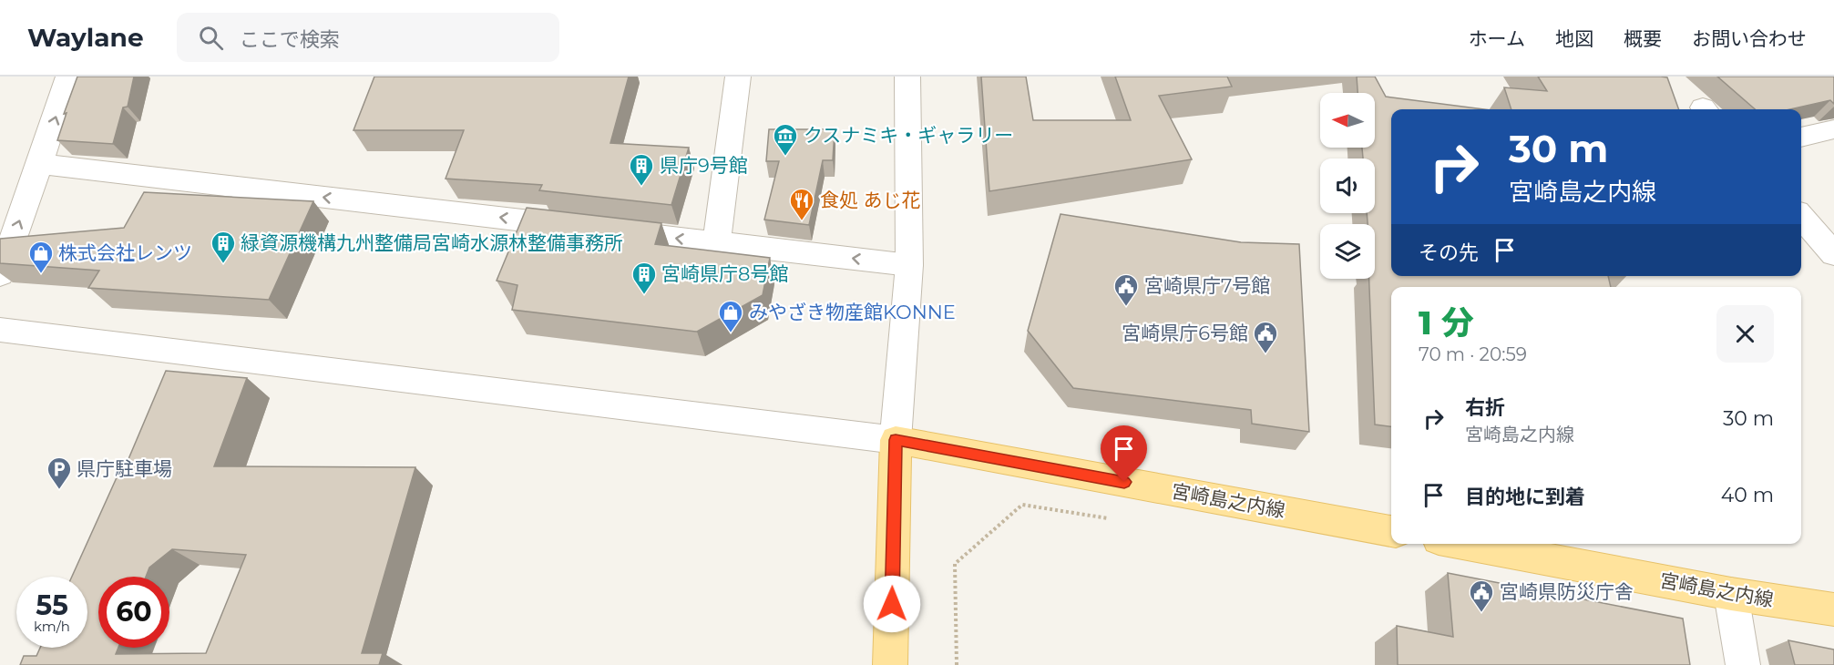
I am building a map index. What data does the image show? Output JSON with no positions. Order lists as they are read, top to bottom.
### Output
{
  "streets": {
    "main road": ["宮崎島之内線"]
  },
  "places": {
    "museum": ["クスナミキ・ギャラリー"],
    "building": ["県庁9号館", "緑資源機構九州整備局宮崎水源林整備事務所", "宮崎県庁8号館"],
    "restaurant": ["食処 あじ花"],
    "shop": ["株式会社レンツ", "みやざき物産館KONNE"],
    "public building": ["宮崎県庁7号館", "宮崎県庁6号館", "宮崎県防災庁舎"],
    "parking": ["県庁駐車場"]
  },
  "north": "left",
  "page": {
    "header": "Waylane",
    "search": "ここで検索",
    "nav": [
      "ホーム",
      "地図",
      "概要",
      "お問い合わせ"
    ],
    "turn": ["30 m", "宮崎島之内線"],
    "then": "その先",
    "heading": ["1 分", "70 m · 20:59"],
    "list": [
      {
        "name": "右折",
        "note": "宮崎島之内線",
        "value": "30 m"
      },
      {
        "name": "目的地に到着",
        "value": "40 m"
      }
    ],
    "speed": "55 km/h",
    "limit": "60"
  }
}
